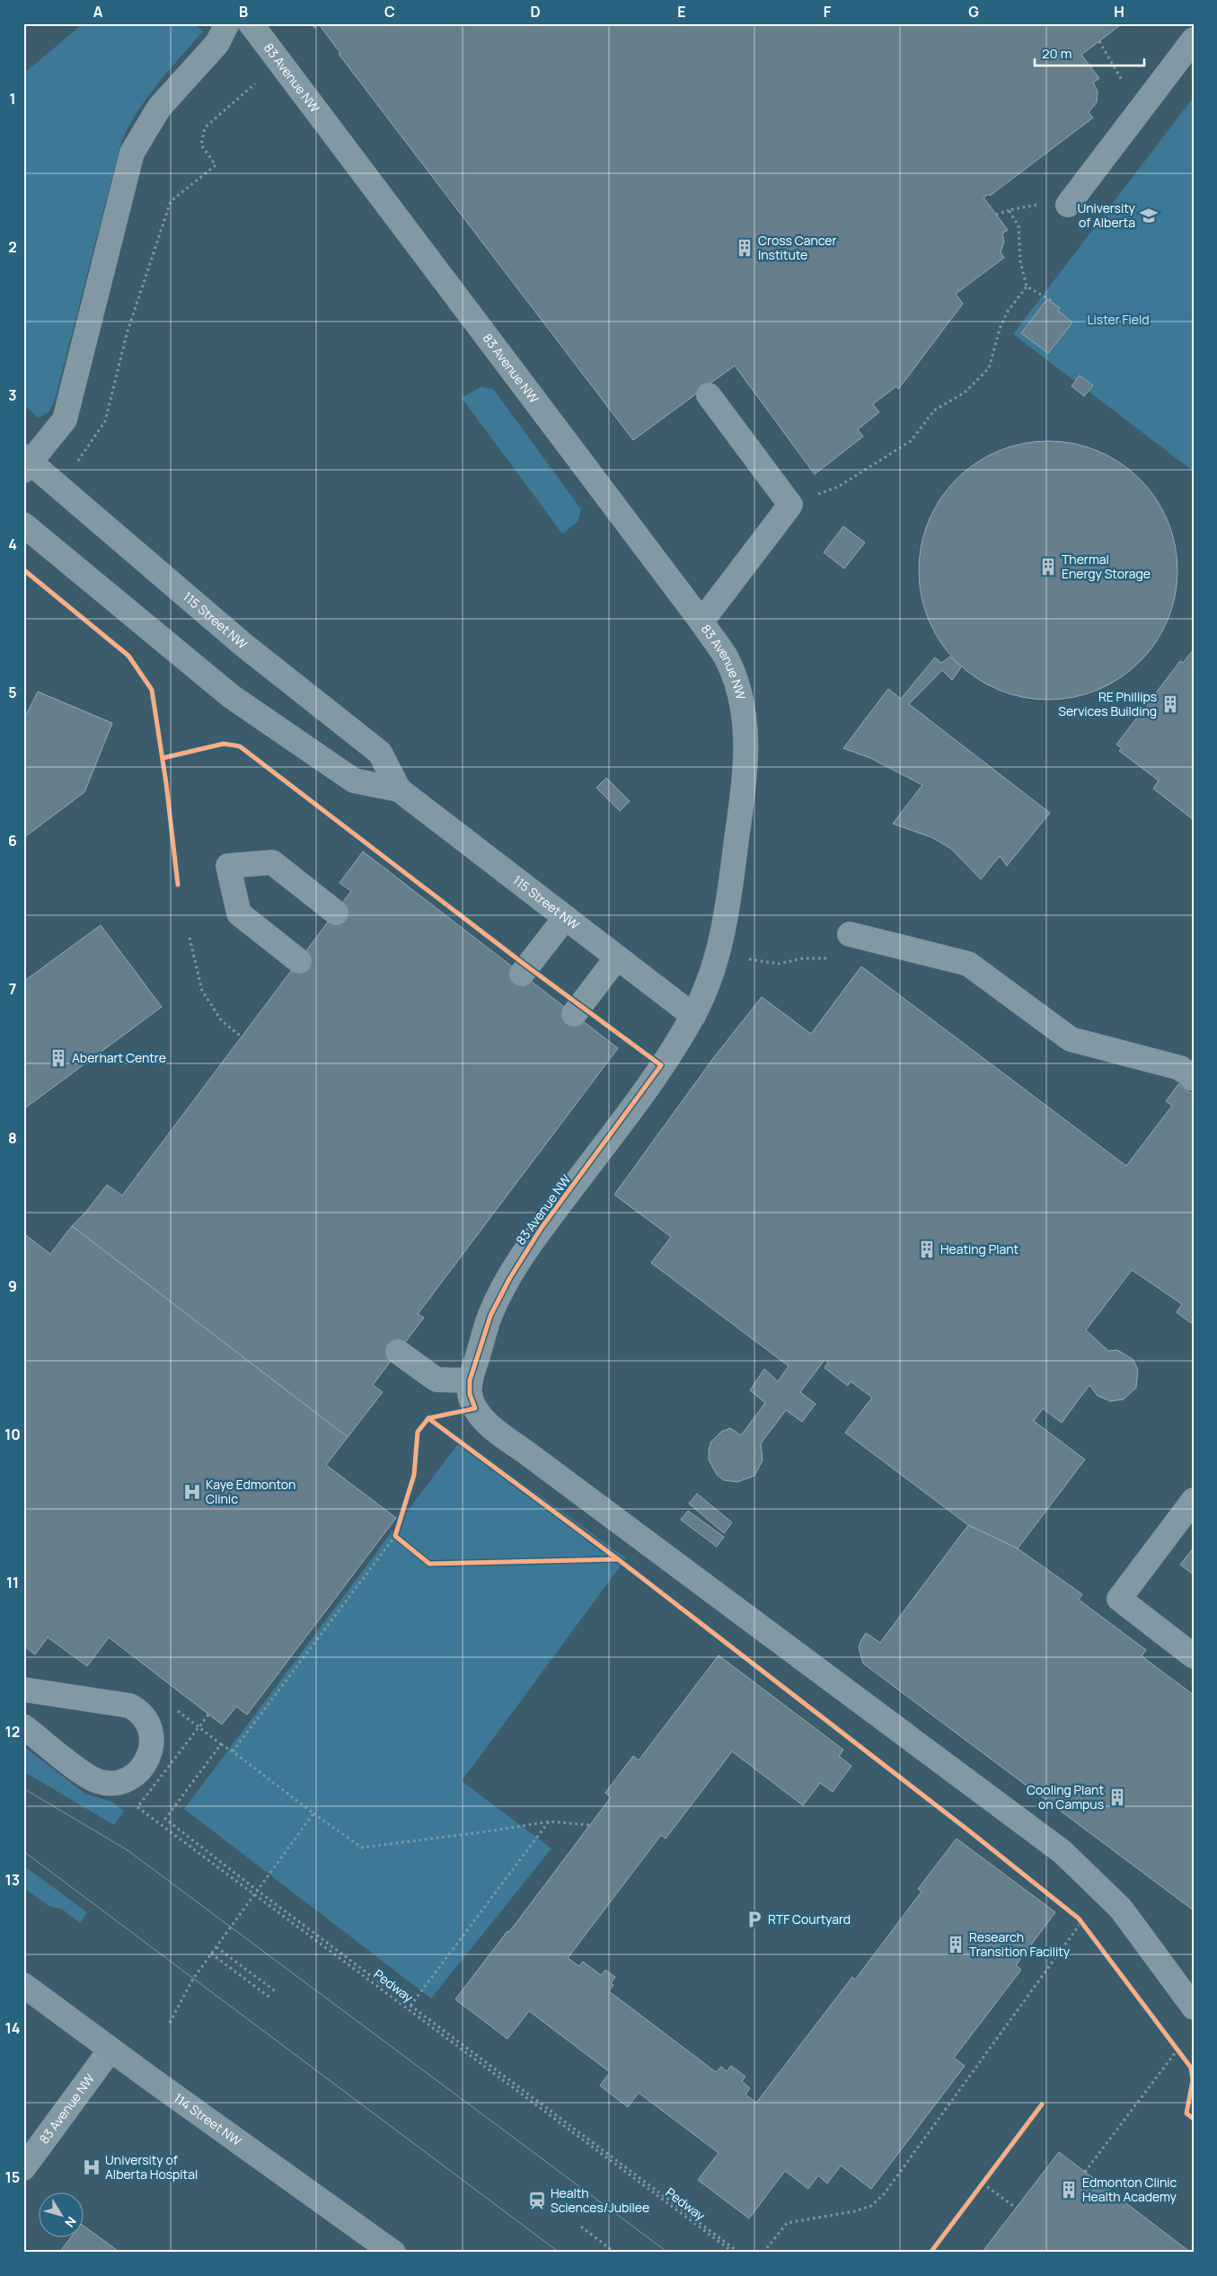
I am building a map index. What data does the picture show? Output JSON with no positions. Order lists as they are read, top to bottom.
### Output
{
  "streets": {
    "main road": ["114 Street NW"],
    "street": ["83 Avenue NW", "115 Street NW"],
    "path": ["Pedway"]
  },
  "crossings": [
    ["83 Avenue NW", "115 Street NW"],
    ["83 Avenue NW", "114 Street NW"]
  ],
  "parks": ["Lister Field"],
  "places": {
    "school or university": ["University of Alberta"],
    "building": [
      "Cross Cancer Institute",
      "Thermal Energy Storage",
      "RE Phillips Services Building",
      "Aberhart Centre",
      "Heating Plant",
      "Cooling Plant on Campus",
      "Research Transition Facility",
      "Edmonton Clinic Health Academy"
    ],
    "hospital": ["Kaye Edmonton Clinic", "University of Alberta Hospital"],
    "parking": ["RTF Courtyard"],
    "station": ["Health Sciences/Jubilee"]
  },
  "scale_bar": "20 m",
  "north": "bottom right",
  "grid": {
    "columns": [
      "A",
      "B",
      "C",
      "D",
      "E",
      "F",
      "G",
      "H"
    ],
    "rows": [
      "1",
      "2",
      "3",
      "4",
      "5",
      "6",
      "7",
      "8",
      "9",
      "10",
      "11",
      "12",
      "13",
      "14",
      "15"
    ]
  }
}
